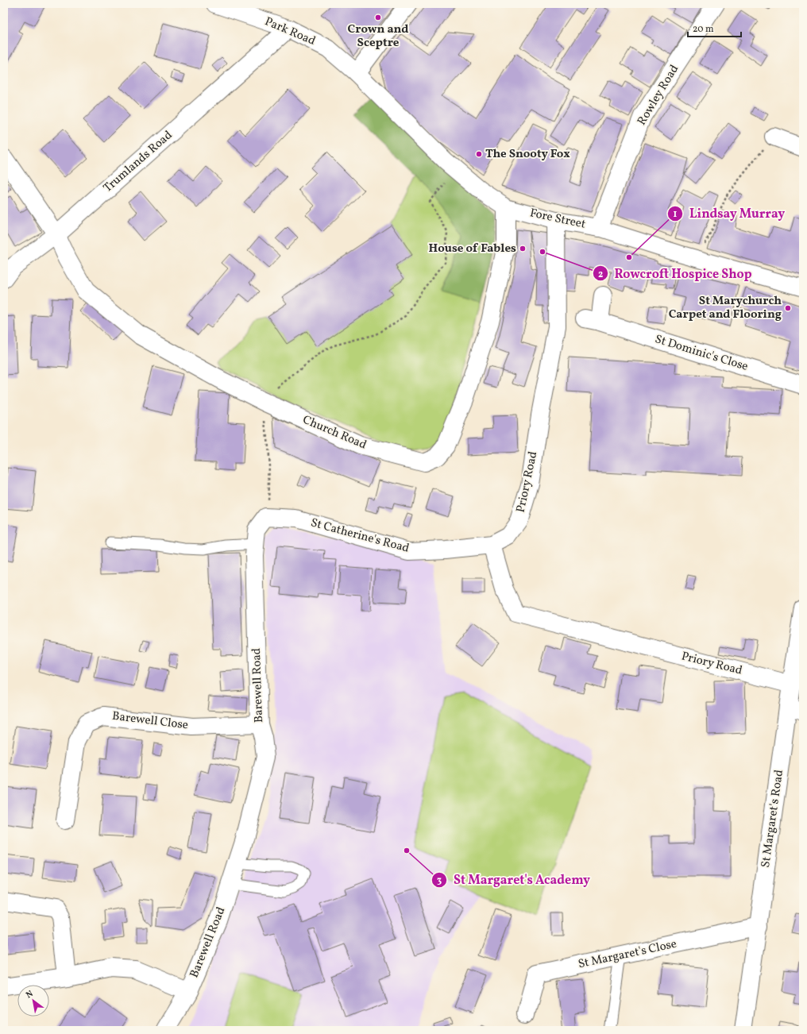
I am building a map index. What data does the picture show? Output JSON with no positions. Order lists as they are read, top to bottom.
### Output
{
  "streets": {
    "street": [
      "Park Road",
      "Rowley Road",
      "Trumlands Road",
      "Fore Street",
      "St Dominic's Close",
      "Church Road",
      "Priory Road",
      "St Catherine's Road",
      "Barewell Road",
      "Barewell Close",
      "St Margaret's Road",
      "St Margaret's Close"
    ]
  },
  "crossings": [
    ["Park Road", "Trumlands Road"],
    ["Park Road", "Fore Street"],
    ["Rowley Road", "Fore Street"],
    ["Trumlands Road", "Church Road"],
    ["Fore Street", "Church Road"],
    ["Fore Street", "Priory Road"],
    ["Priory Road", "St Catherine's Road"],
    ["Priory Road", "St Margaret's Road"],
    ["St Catherine's Road", "Barewell Road"],
    ["Barewell Road", "Barewell Close"],
    ["St Margaret's Road", "St Margaret's Close"]
  ],
  "places": [
    "Crown and Sceptre",
    "The Snooty Fox",
    "House of Fables",
    "Rowcroft Hospice Shop",
    "Lindsay Murray",
    "St Marychurch Carpet and Flooring",
    "St Margaret's Academy"
  ],
  "scale_bar": "20 m",
  "north": "top left"
}
